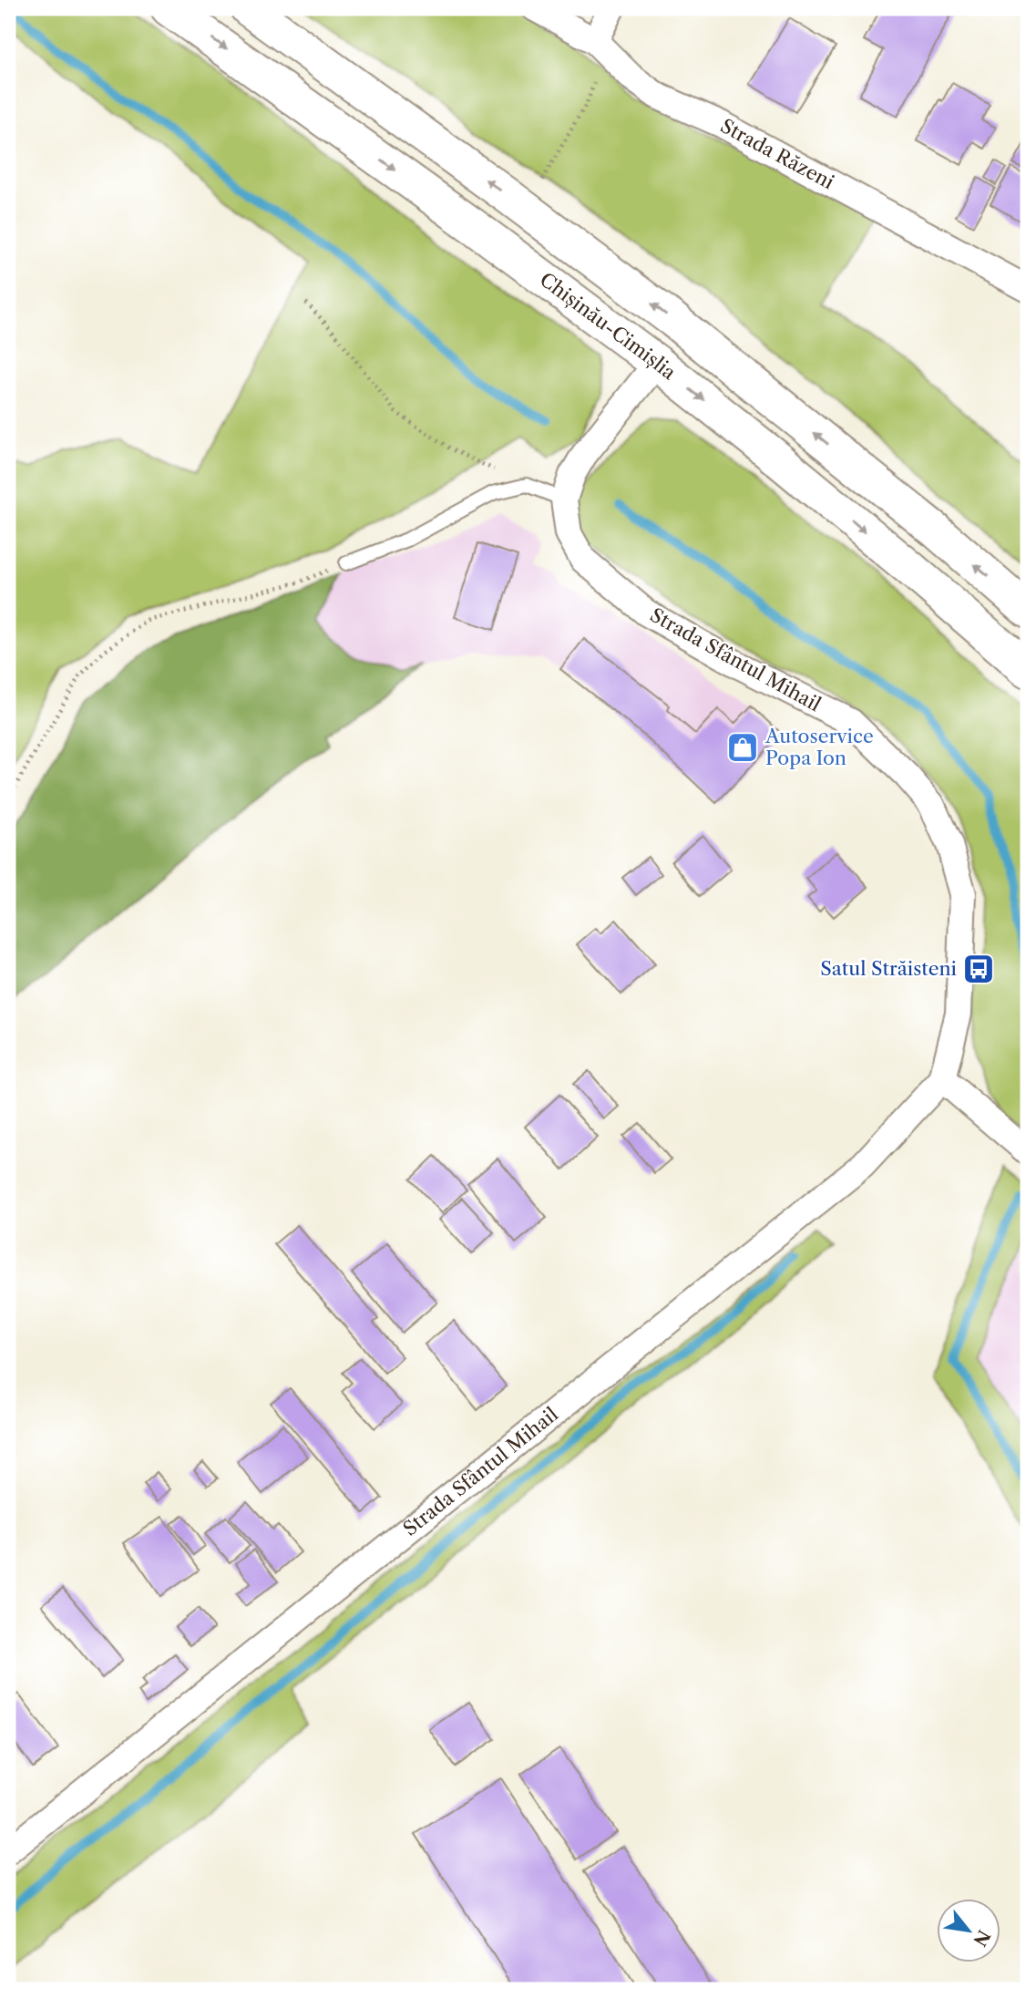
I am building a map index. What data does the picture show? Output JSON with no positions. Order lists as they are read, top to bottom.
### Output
{
  "streets": {
    "highway": ["Chișinău-Cimișlia"],
    "street": ["Strada Răzeni", "Strada Sfântul Mihail"]
  },
  "crossings": [
    ["Chișinău-Cimișlia", "Strada Sfântul Mihail"]
  ],
  "places": {
    "shop": ["Autoservice Popa Ion"],
    "bus stop": ["Satul Străisteni"]
  },
  "north": "bottom right"
}
